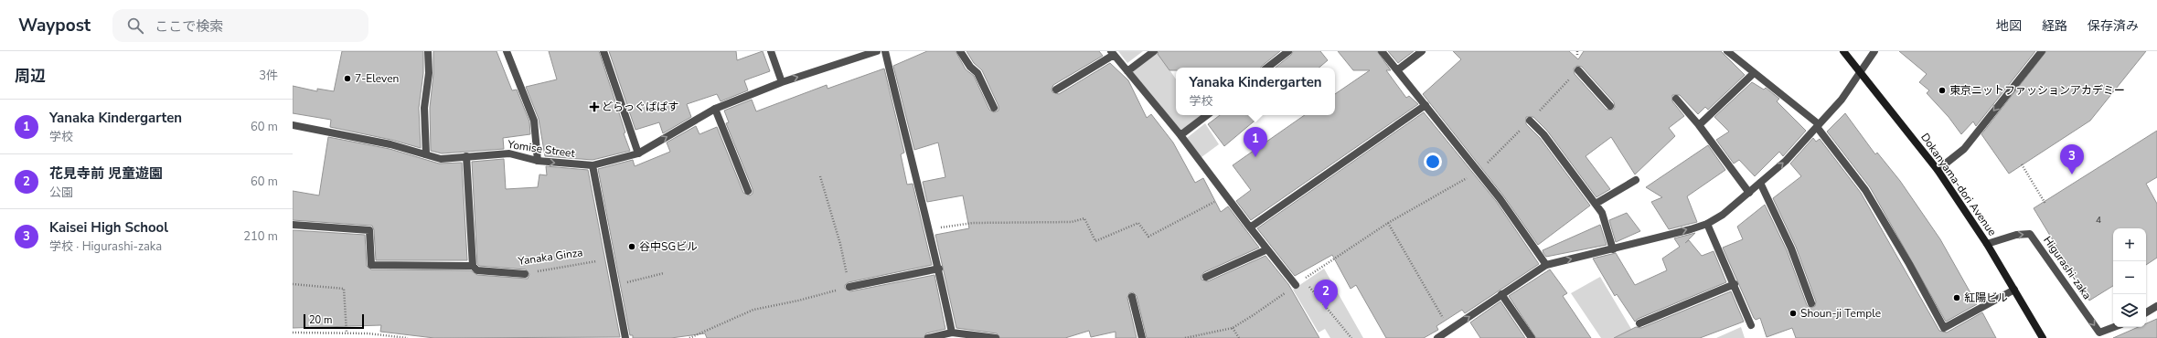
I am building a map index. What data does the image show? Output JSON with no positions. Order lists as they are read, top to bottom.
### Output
{
  "streets": {
    "main road": ["Dokanyama-dori Avenue"],
    "street": ["Yomise Street", "Yanaka Ginza", "Higurashi-zaka"]
  },
  "crossings": [
    ["Dokanyama-dori Avenue", "Higurashi-zaka"]
  ],
  "one_way": ["Yomise Street", "Higurashi-zaka"],
  "places": {
    "other": [
      "7-Eleven",
      "東京ニットファッションアカデミー",
      "谷中SGビル",
      "紅陽ビル",
      "Shoun-ji Temple"
    ],
    "health": ["どらっぐぱぱす"]
  },
  "house_numbers": ["4"],
  "scale_bar": "20 m",
  "page": {
    "header": "Waypost",
    "search": "ここで検索",
    "nav": ["地図", "経路", "保存済み"],
    "heading": ["周辺", "3件"],
    "popup": ["Yanaka Kindergarten", "学校"],
    "list": [
      {
        "mark": "1",
        "name": "Yanaka Kindergarten",
        "note": "学校",
        "value": "60 m"
      },
      {
        "mark": "2",
        "name": "花見寺前 児童遊園",
        "note": "公園",
        "value": "60 m"
      },
      {
        "mark": "3",
        "name": "Kaisei High School",
        "note": "学校 · Higurashi-zaka",
        "value": "210 m"
      }
    ],
    "pins": ["1", "3", "2"],
    "map_buttons": ["+", "−"],
    "scale": "20 m"
  }
}
